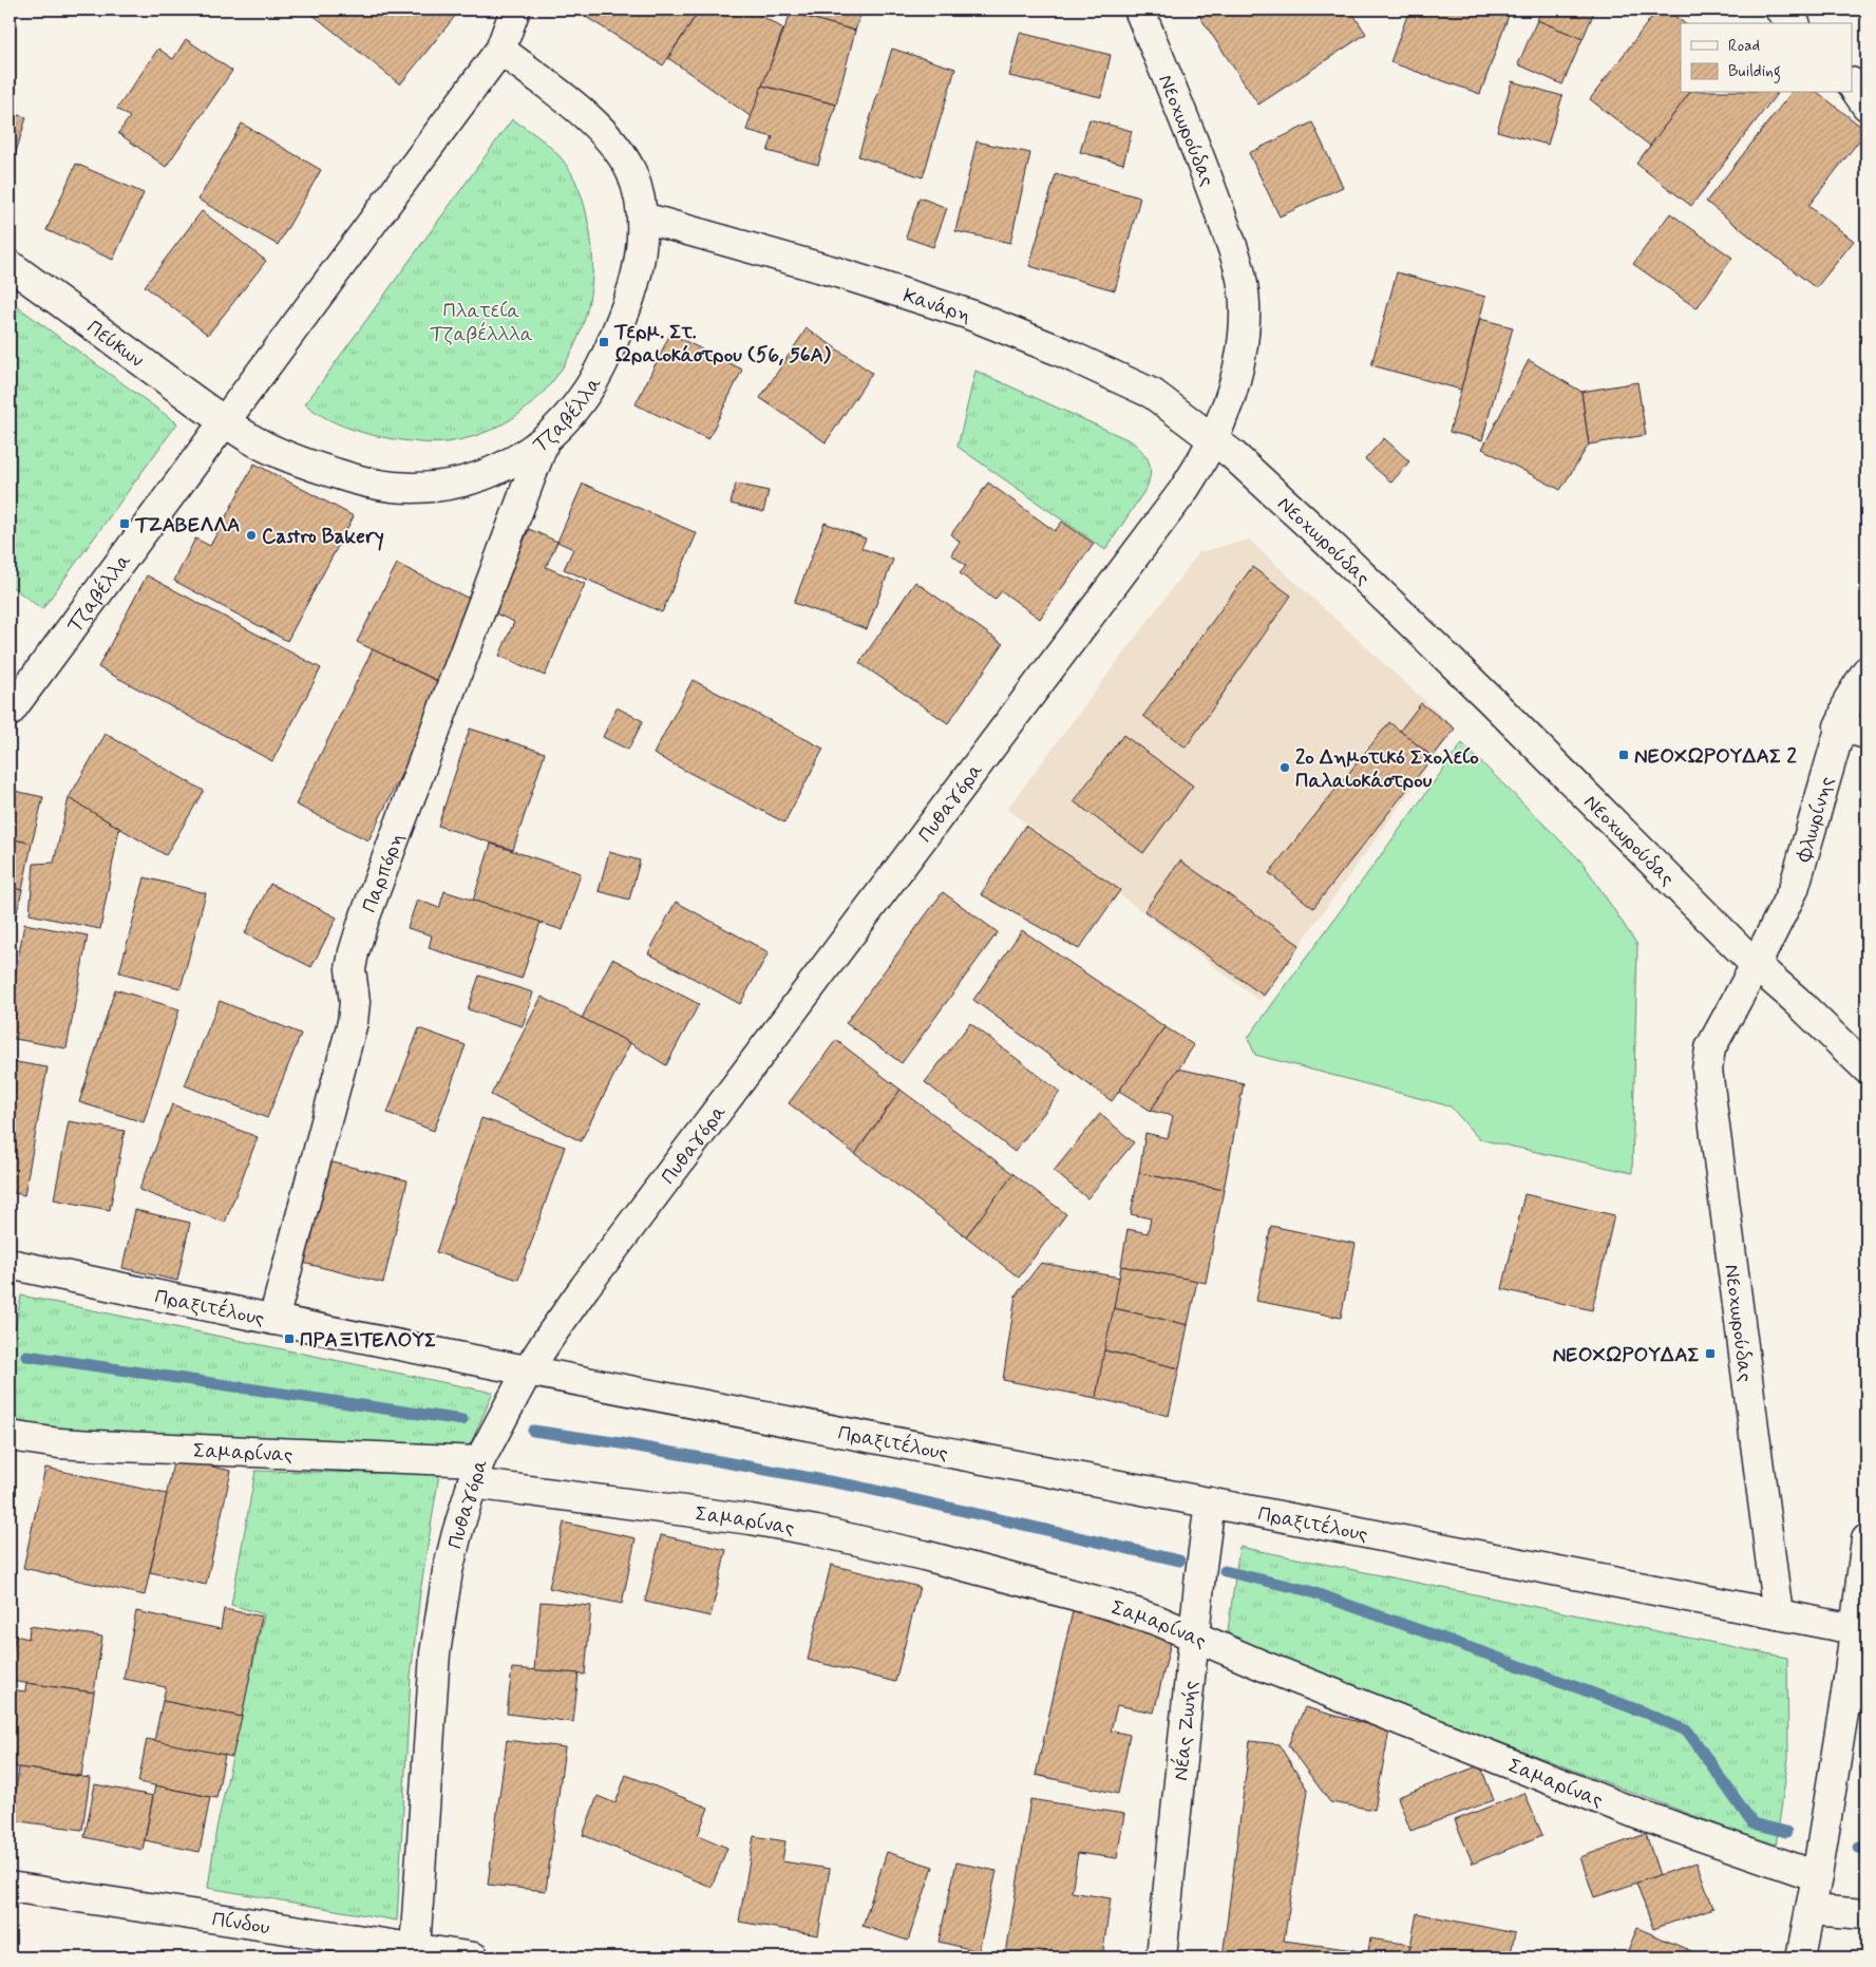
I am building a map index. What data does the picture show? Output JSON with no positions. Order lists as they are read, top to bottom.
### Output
{
  "streets": {
    "street": [
      "Νεοχωρούδας",
      "Κανάρη",
      "Πεύκων",
      "Τζαβέλλα",
      "Πυθαγόρα",
      "Φλωρίνης",
      "Παρπόρη",
      "Πραξιτέλους",
      "Σαμαρίνας",
      "Νέας Ζωής",
      "Πίνδου"
    ]
  },
  "crossings": [
    ["Νεοχωρούδας", "Κανάρη"],
    ["Νεοχωρούδας", "Πυθαγόρα"],
    ["Νεοχωρούδας", "Φλωρίνης"],
    ["Νεοχωρούδας", "Πραξιτέλους"],
    ["Κανάρη", "Τζαβέλλα"],
    ["Κανάρη", "Πυθαγόρα"],
    ["Πεύκων", "Τζαβέλλα"],
    ["Τζαβέλλα", "Παρπόρη"],
    ["Πυθαγόρα", "Πραξιτέλους"],
    ["Πυθαγόρα", "Σαμαρίνας"],
    ["Πυθαγόρα", "Πίνδου"],
    ["Παρπόρη", "Πραξιτέλους"],
    ["Πραξιτέλους", "Νέας Ζωής"],
    ["Σαμαρίνας", "Νέας Ζωής"]
  ],
  "parks": ["Πλατεία Τζαβέλλλα"],
  "places": {
    "transit": [
      "Τερμ. Στ. Ωραιοκάστρου (56, 56Α)",
      "ΤΖΑΒΕΛΛΑ",
      "ΝΕΟΧΩΡΟΥΔΑΣ 2",
      "ΠΡΑΞΙΤΕΛΟΥΣ",
      "ΝΕΟΧΩΡΟΥΔΑΣ"
    ],
    "other": ["Castro Bakery", "2ο Δημοτικό Σχολείο Παλαιοκάστρου"]
  },
  "legend": ["Road", "Building"]
}
